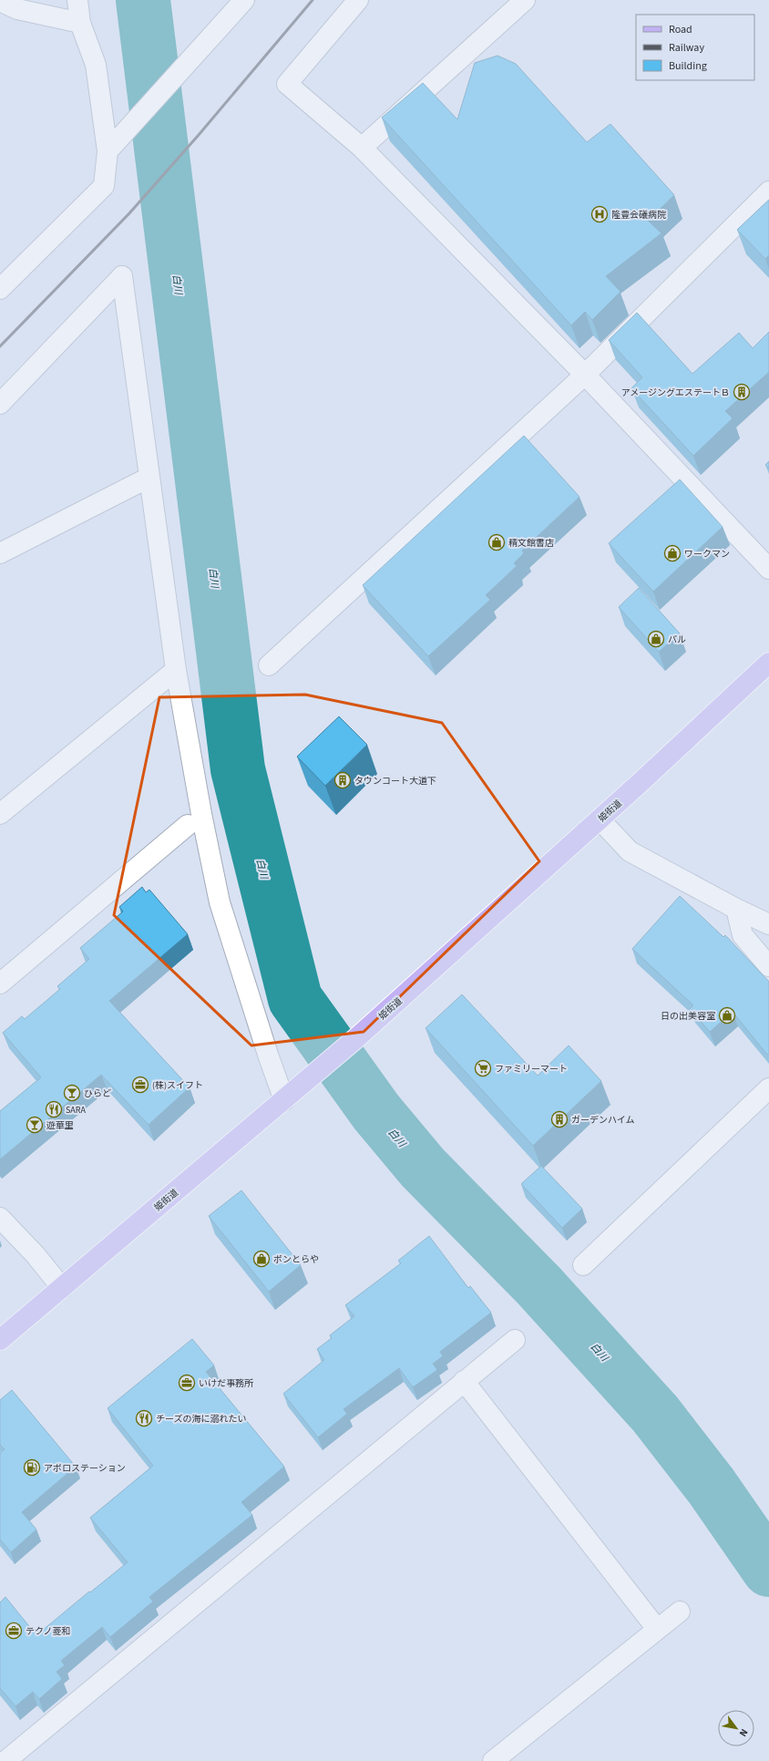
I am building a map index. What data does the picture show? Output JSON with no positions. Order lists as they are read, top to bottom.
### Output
{
  "streets": {
    "main road": ["姫街道"]
  },
  "water": ["白川"],
  "places": {
    "hospital": ["隆豊会礒病院"],
    "building": ["アメージングエステートＢ", "タウンコート大道下", "ガーデンハイム"],
    "shop": [
      "精文館書店",
      "ワークマン",
      "パル",
      "日の出美容室",
      "ボンとらや"
    ],
    "supermarket": ["ファミリーマート"],
    "office": ["(株)スイフト", "いけだ事務所", "テクノ菱和"],
    "bar": ["ひらど", "遊華里"],
    "restaurant": ["SARA", "チーズの海に溺れたい"],
    "fuel station": ["アポロステーション"]
  },
  "legend": ["Road", "Railway", "Building"],
  "north": "bottom right"
}
